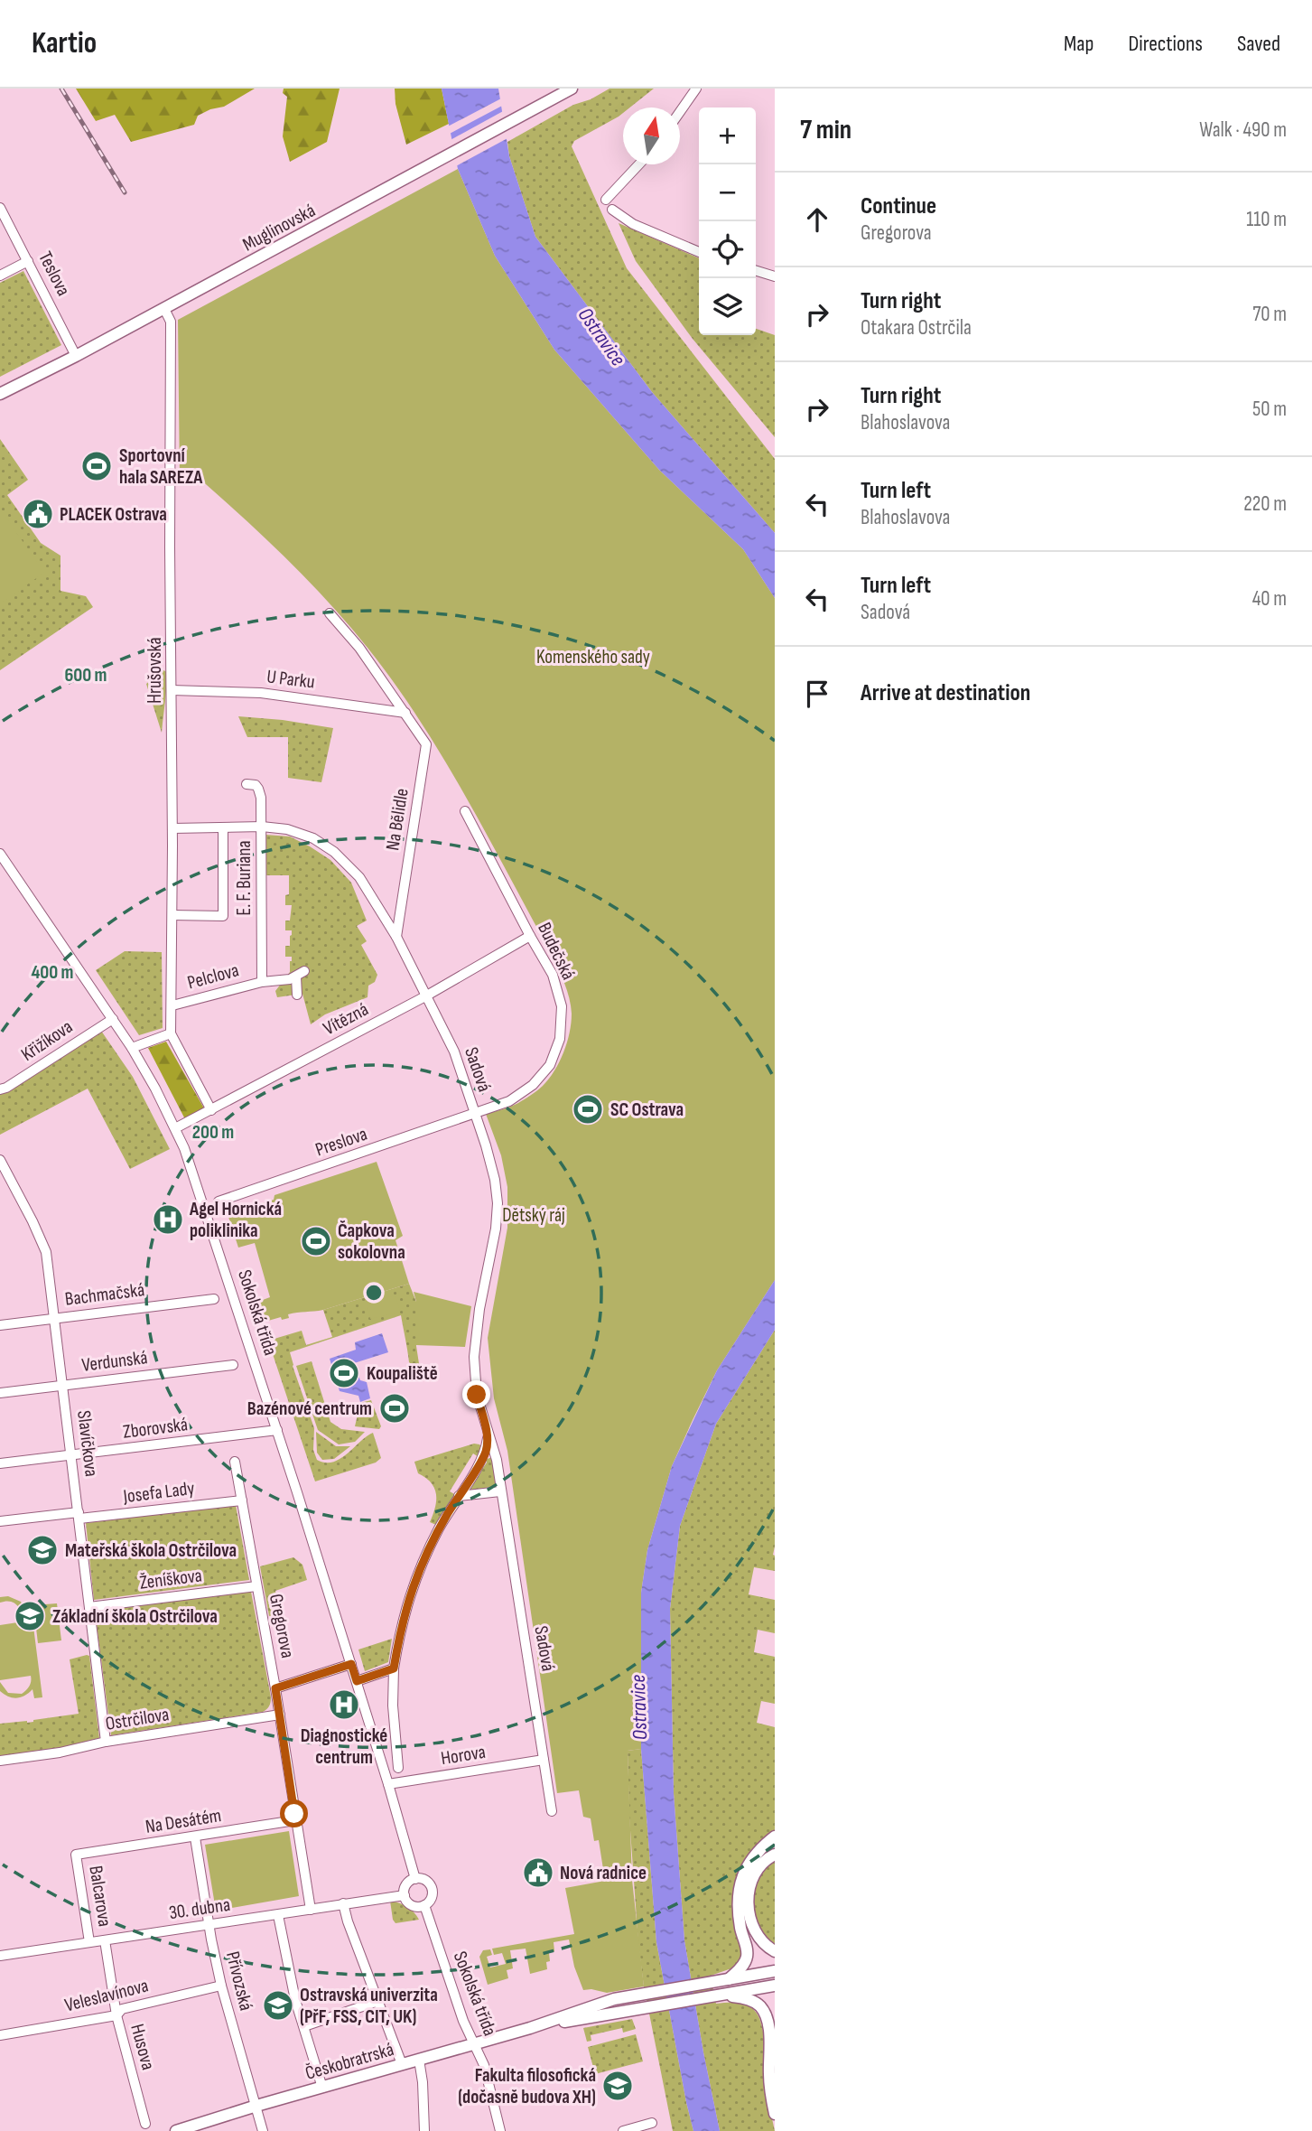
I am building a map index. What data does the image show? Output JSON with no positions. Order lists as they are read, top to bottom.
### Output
{
  "streets": {
    "main road": ["Muglinovská", "Českobratrská"],
    "street": [
      "Teslova",
      "Hrušovská",
      "U Parku",
      "Na Bělidle",
      "E. F. Buriana",
      "Budečská",
      "Pelclova",
      "Vítězná",
      "Křižíkova",
      "Sadová",
      "Preslova",
      "Bachmačská",
      "Sokolská třída",
      "Verdunská",
      "Zborovská",
      "Slavíčkova",
      "Josefa Lady",
      "Ženíškova",
      "Gregorova",
      "Ostrčilova",
      "Horova",
      "Na Desátém",
      "Balcarova",
      "30. dubna",
      "Přívozská",
      "Veleslavínova",
      "Husova"
    ]
  },
  "crossings": [
    ["Muglinovská", "Teslova"],
    ["Muglinovská", "Hrušovská"],
    ["Hrušovská", "U Parku"],
    ["Hrušovská", "Pelclova"],
    ["Hrušovská", "Sadová"],
    ["U Parku", "Na Bělidle"],
    ["Na Bělidle", "Sadová"],
    ["E. F. Buriana", "Pelclova"],
    ["E. F. Buriana", "Sadová"],
    ["Budečská", "Vítězná"],
    ["Budečská", "Sadová"],
    ["Budečská", "Preslova"],
    ["Vítězná", "Sadová"],
    ["Vítězná", "Sokolská třída"],
    ["Křižíkova", "Sokolská třída"],
    ["Sadová", "Preslova"],
    ["Sadová", "Horova"],
    ["Bachmačská", "Slavíčkova"],
    ["Sokolská třída", "Zborovská"],
    ["Sokolská třída", "Horova"],
    ["Sokolská třída", "30. dubna"],
    ["Sokolská třída", "Českobratrská"],
    ["Verdunská", "Slavíčkova"],
    ["Zborovská", "Slavíčkova"],
    ["Slavíčkova", "Josefa Lady"],
    ["Slavíčkova", "Ženíškova"],
    ["Slavíčkova", "Ostrčilova"],
    ["Josefa Lady", "Gregorova"],
    ["Ženíškova", "Gregorova"],
    ["Gregorova", "Ostrčilova"],
    ["Gregorova", "Na Desátém"],
    ["Gregorova", "30. dubna"],
    ["Na Desátém", "Balcarova"],
    ["Na Desátém", "Přívozská"],
    ["Balcarova", "30. dubna"],
    ["30. dubna", "Přívozská"],
    ["30. dubna", "Husova"],
    ["Přívozská", "Veleslavínova"],
    ["Přívozská", "Českobratrská"],
    ["Veleslavínova", "Husova"]
  ],
  "water": ["Ostravice"],
  "parks": ["Komenského sady", "Dětský ráj"],
  "places": {
    "sports": [
      "Sportovní hala SAREZA",
      "SC Ostrava",
      "Čapkova sokolovna",
      "Koupaliště",
      "Bazénové centrum"
    ],
    "public building": ["PLACEK Ostrava", "Nová radnice"],
    "hospital": ["Agel Hornická poliklinika", "Diagnostické centrum"],
    "school or university": [
      "Mateřská škola Ostrčilova",
      "Základní škola Ostrčilova",
      "Ostravská univerzita (PřF, FSS, CIT, UK)",
      "Fakulta filosofická (dočasně budova XH)"
    ]
  },
  "north": "top",
  "page": {
    "header": "Kartio",
    "nav": ["Map", "Directions", "Saved"],
    "heading": ["7 min", "Walk · 490 m"],
    "map_buttons": ["+", "−"],
    "list": [
      ["Continue", "Gregorova", "110 m"],
      ["Turn right", "Otakara Ostrčila", "70 m"],
      ["Turn right", "Blahoslavova", "50 m"],
      ["Turn left", "Blahoslavova", "220 m"],
      ["Turn left", "Sadová", "40 m"],
      "Arrive at destination"
    ]
  },
  "rings": ["600 m", "400 m", "200 m"]
}
